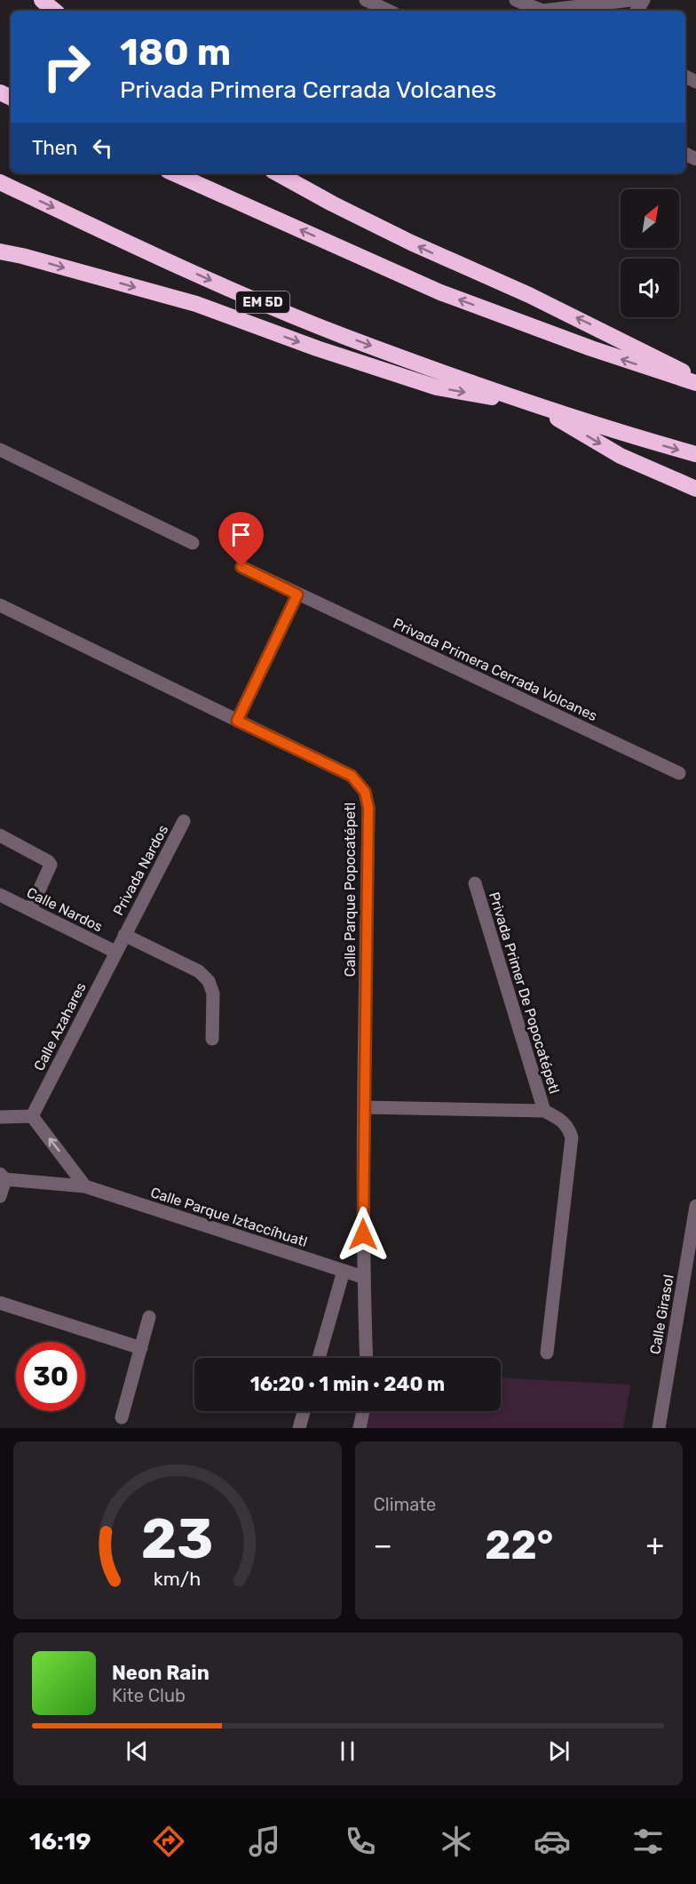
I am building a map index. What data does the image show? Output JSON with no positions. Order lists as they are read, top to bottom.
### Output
{
  "streets": {
    "highway": ["EM 5D"],
    "street": [
      "Privada Primera Cerrada Volcanes",
      "Privada Nardos",
      "Calle Parque Popocatépetl",
      "Calle Nardos",
      "Privada Primer De Popocatépetl",
      "Calle Azahares",
      "Calle Parque Iztaccíhuatl",
      "Calle Girasol"
    ]
  },
  "crossings": [
    ["Privada Nardos", "Calle Nardos"],
    ["Privada Nardos", "Calle Azahares"],
    ["Calle Parque Popocatépetl", "Privada Primer De Popocatépetl"],
    ["Calle Parque Popocatépetl", "Calle Parque Iztaccíhuatl"],
    ["Calle Nardos", "Calle Azahares"]
  ],
  "north": "top right",
  "page": {
    "turn": ["180 m", "Privada Primera Cerrada Volcanes"],
    "then": "Then",
    "limit": "30",
    "trip": "16:20 · 1 min · 240 m",
    "tile": "Climate",
    "heat": ["−", "22°", "+"],
    "song": ["Neon Rain", "Kite Club"],
    "tabs": "16:19",
    "gauge": ["23", "km/h"]
  }
}
